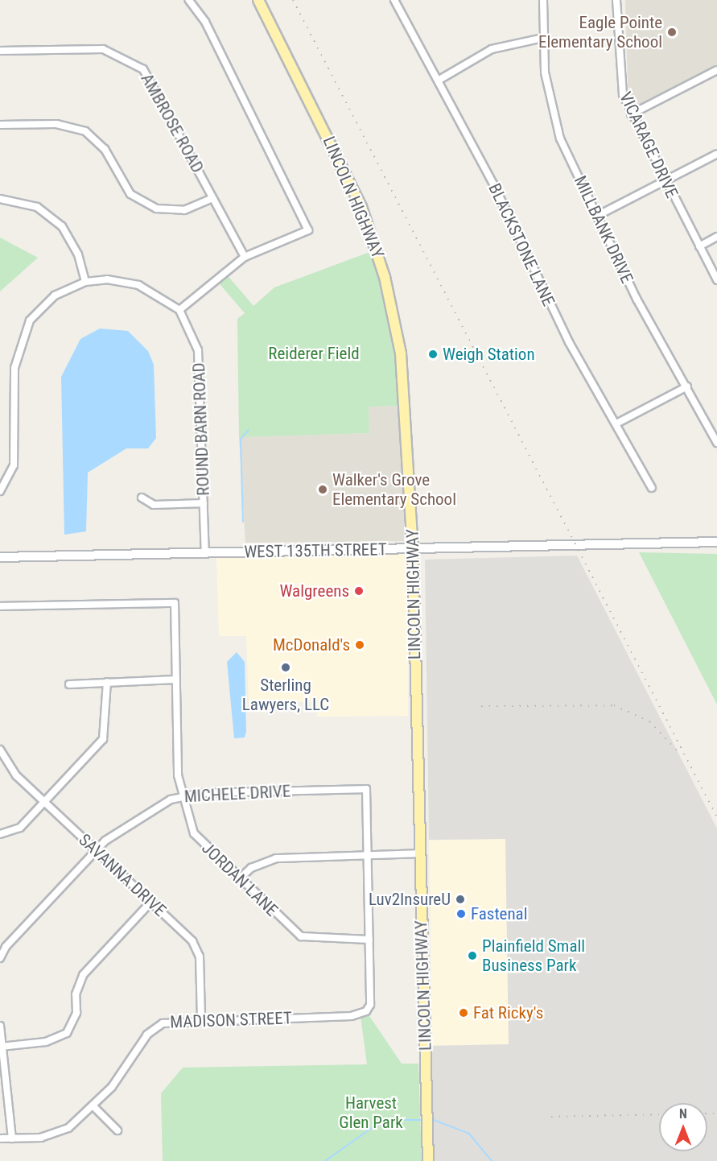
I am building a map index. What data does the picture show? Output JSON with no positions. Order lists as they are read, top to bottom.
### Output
{
  "streets": {
    "main road": ["LINCOLN HIGHWAY"],
    "street": [
      "AMBROSE ROAD",
      "VICARAGE DRIVE",
      "MILLBANK DRIVE",
      "BLACKSTONE LANE",
      "ROUND BARN ROAD",
      "WEST 135TH STREET",
      "MICHELE DRIVE",
      "SAVANNA DRIVE",
      "JORDAN LANE",
      "MADISON STREET"
    ]
  },
  "crossings": [
    ["LINCOLN HIGHWAY", "WEST 135TH STREET"],
    ["ROUND BARN ROAD", "WEST 135TH STREET"],
    ["MICHELE DRIVE", "SAVANNA DRIVE"],
    ["MICHELE DRIVE", "JORDAN LANE"],
    ["SAVANNA DRIVE", "MADISON STREET"],
    ["JORDAN LANE", "MADISON STREET"]
  ],
  "parks": ["Reiderer Field", "Harvest Glen Park"],
  "places": [
    "Eagle Pointe Elementary School",
    "Weigh Station",
    "Walker's Grove Elementary School",
    "Walgreens",
    "McDonald's",
    "Sterling Lawyers, LLC",
    "Luv2InsureU",
    "Fastenal",
    "Plainfield Small Business Park",
    "Fat Ricky's"
  ],
  "north": "top"
}
